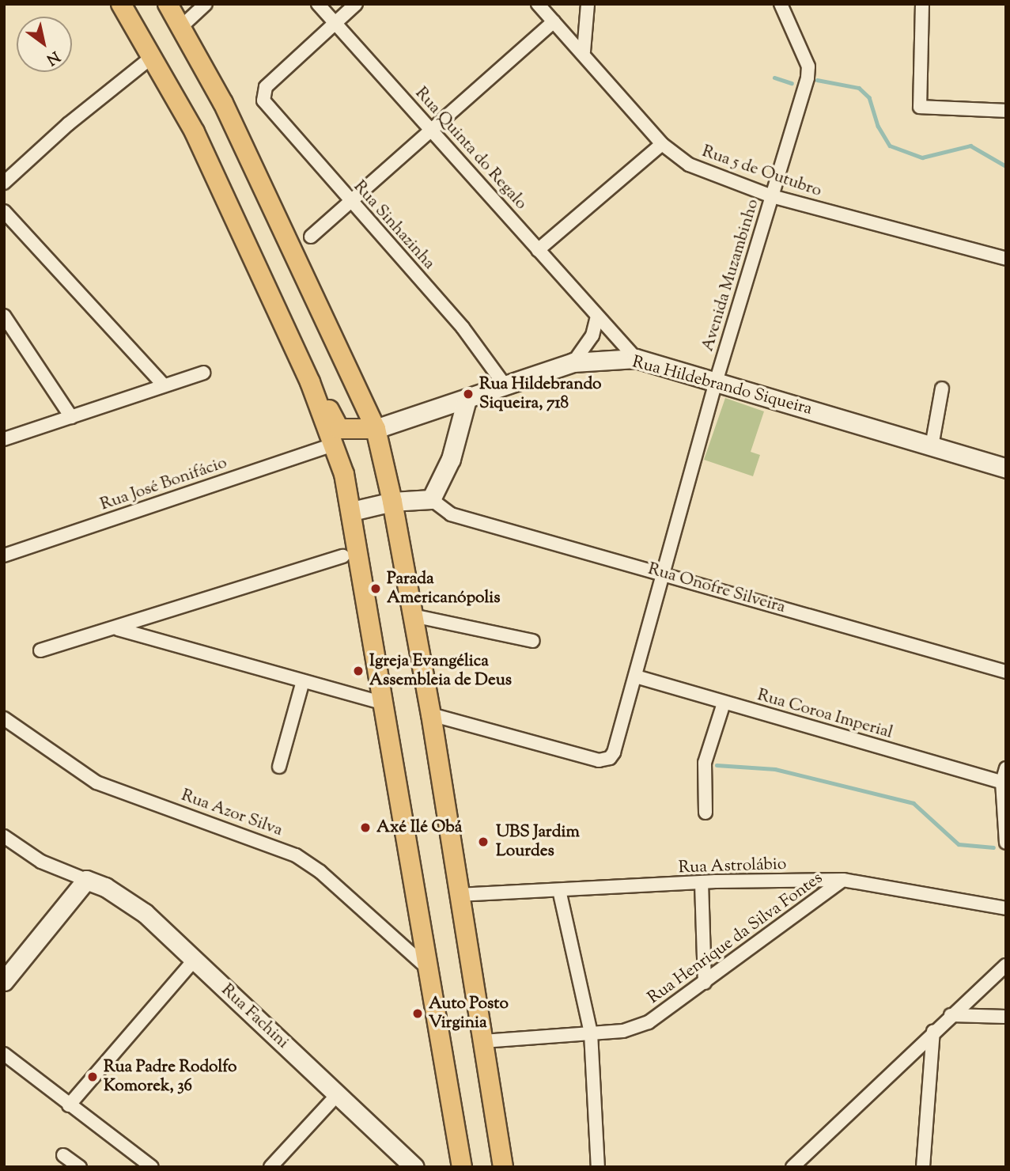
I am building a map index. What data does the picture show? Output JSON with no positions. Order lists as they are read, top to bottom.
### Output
{
  "streets": {
    "street": [
      "Rua Quinta do Regalo",
      "Rua 5 de Outubro",
      "Rua Sinhazinha",
      "Avenida Muzambinho",
      "Rua Hildebrando Siqueira",
      "Rua José Bonifácio",
      "Rua Onofre Silveira",
      "Rua Coroa Imperial",
      "Rua Azor Silva",
      "Rua Astrolábio",
      "Rua Henrique da Silva Fontes",
      "Rua Fachini"
    ]
  },
  "crossings": [
    ["Rua Quinta do Regalo", "Rua Sinhazinha"],
    ["Rua Quinta do Regalo", "Rua Hildebrando Siqueira"],
    ["Rua 5 de Outubro", "Avenida Muzambinho"],
    ["Rua Sinhazinha", "Rua Hildebrando Siqueira"],
    ["Avenida Muzambinho", "Rua Hildebrando Siqueira"],
    ["Avenida Muzambinho", "Rua Onofre Silveira"],
    ["Avenida Muzambinho", "Rua Coroa Imperial"],
    ["Rua Astrolábio", "Rua Henrique da Silva Fontes"]
  ],
  "places": [
    "Rua Hildebrando Siqueira, 718",
    "Parada Americanópolis",
    "Igreja Evangélica Assembleia de Deus",
    "Axé Ilé Obá",
    "UBS Jardim Lourdes",
    "Auto Posto Virginia",
    "Rua Padre Rodolfo Komorek, 36"
  ],
  "north": "bottom right"
}
